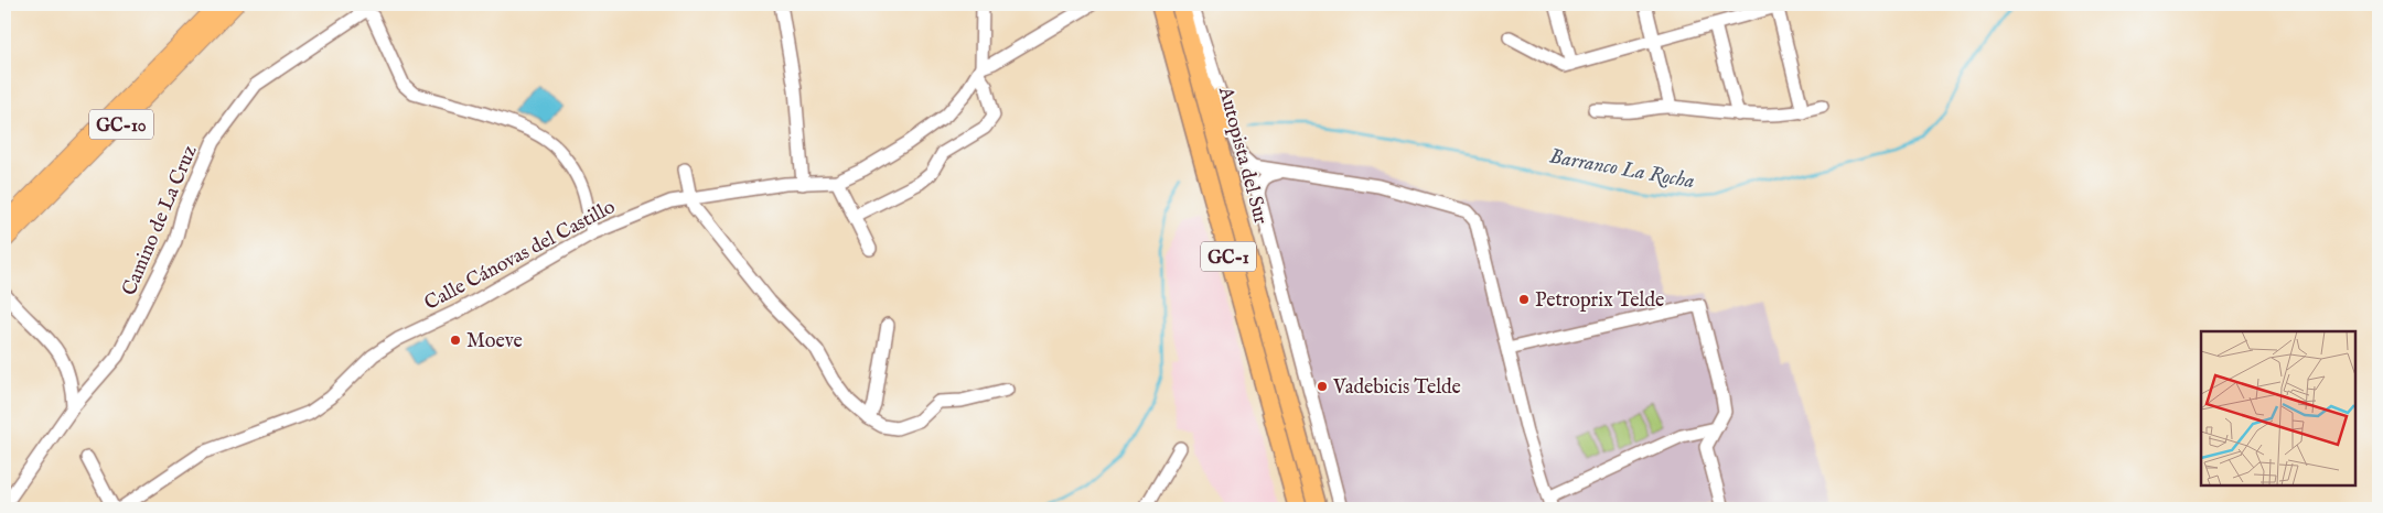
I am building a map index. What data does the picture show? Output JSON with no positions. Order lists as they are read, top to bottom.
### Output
{
  "streets": {
    "highway": ["Autopista del Sur", "GC-1"],
    "main road": ["GC-10"],
    "street": ["Camino de La Cruz", "Calle Cánovas del Castillo"]
  },
  "water": ["Barranco La Rocha"],
  "places": ["Petroprix Telde", "Moeve", "Vadebicis Telde"]
}
